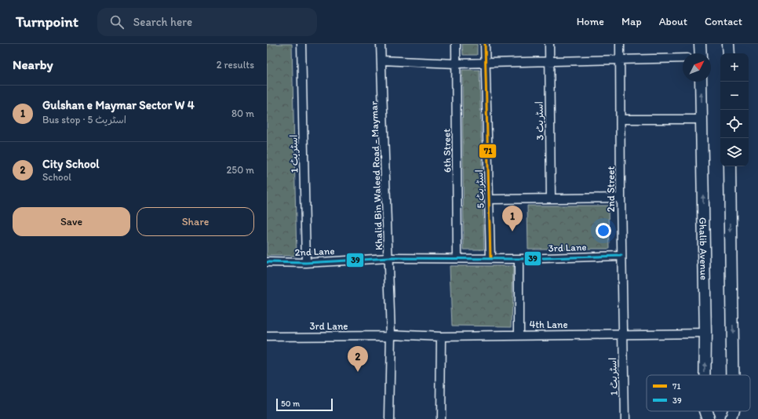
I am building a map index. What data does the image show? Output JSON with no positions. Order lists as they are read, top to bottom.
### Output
{
  "streets": {
    "street": [
      "اسٹریٹ 3",
      "6th Street",
      "اسٹریٹ 1",
      "Khalid Bin Waleed Road - Maymar",
      "اسٹریٹ 5",
      "2nd Street",
      "3rd Lane",
      "Ghalib Avenue",
      "2nd Lane",
      "4th Lane"
    ]
  },
  "crossings": [
    ["6th Street", "3rd Lane"],
    ["6th Street", "2nd Lane"],
    ["اسٹریٹ 1", "2nd Street"],
    ["اسٹریٹ 1", "2nd Lane"],
    ["اسٹریٹ 1", "4th Lane"],
    ["Khalid Bin Waleed Road - Maymar", "3rd Lane"],
    ["Khalid Bin Waleed Road - Maymar", "2nd Lane"],
    ["Khalid Bin Waleed Road - Maymar", "4th Lane"],
    ["اسٹریٹ 5", "3rd Lane"],
    ["2nd Street", "3rd Lane"],
    ["2nd Street", "4th Lane"],
    ["3rd Lane", "2nd Lane"],
    ["3rd Lane", "4th Lane"],
    ["Ghalib Avenue", "4th Lane"]
  ],
  "lines": ["transit line 71", "transit line 39"],
  "legend": ["71", "39"],
  "scale_bar": "50 m",
  "north": "top right",
  "page": {
    "header": "Turnpoint",
    "search": "Search here",
    "nav": [
      "Home",
      "Map",
      "About",
      "Contact"
    ],
    "heading": ["Nearby", "2 results"],
    "map_buttons": ["+", "−"],
    "list": [
      {
        "mark": "1",
        "name": "Gulshan e Maymar Sector W 4",
        "note": "Bus stop · اسٹریٹ 5",
        "value": "80 m"
      },
      {
        "mark": "2",
        "name": "City School",
        "note": "School",
        "value": "250 m"
      }
    ],
    "buttons": ["Save", "Share"],
    "pins": ["1", "2"],
    "scale": "50 m"
  }
}
